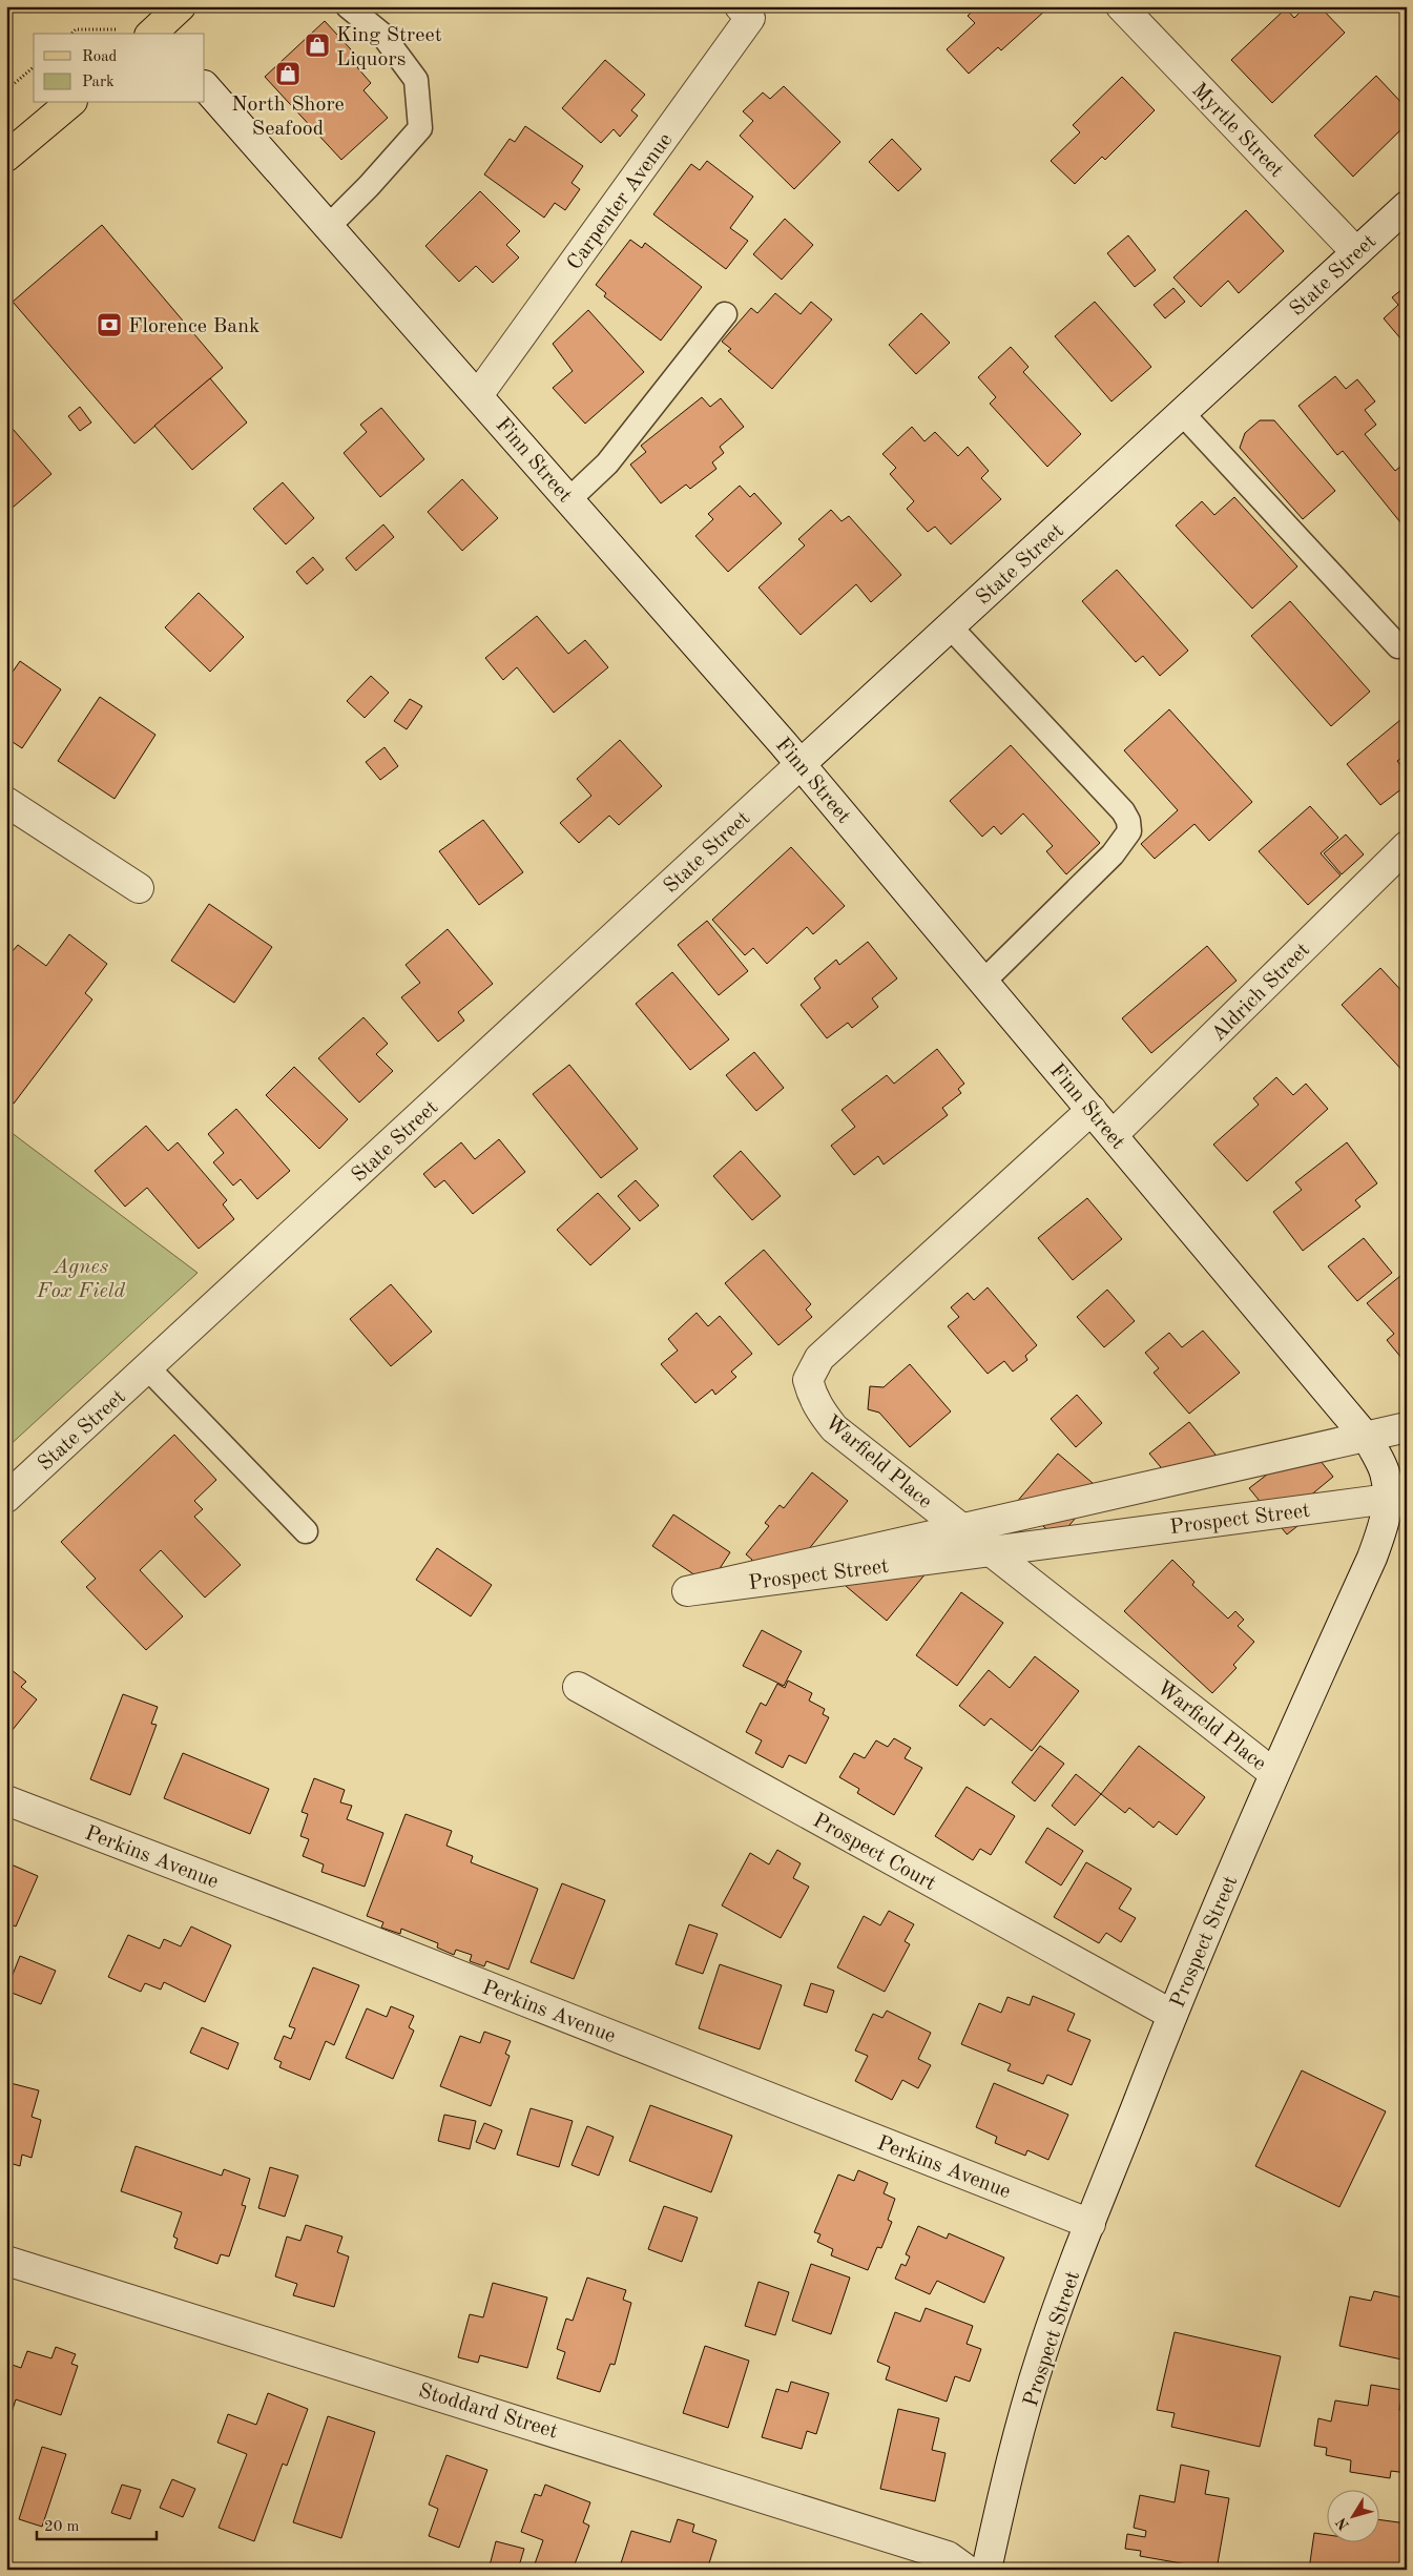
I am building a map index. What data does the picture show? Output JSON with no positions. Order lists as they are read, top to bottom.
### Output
{
  "streets": {
    "street": [
      "Myrtle Street",
      "Carpenter Avenue",
      "State Street",
      "Finn Street",
      "Aldrich Street",
      "Warfield Place",
      "Prospect Street",
      "Prospect Court",
      "Perkins Avenue",
      "Stoddard Street"
    ]
  },
  "crossings": [
    ["Myrtle Street", "State Street"],
    ["Carpenter Avenue", "Finn Street"],
    ["State Street", "Finn Street"],
    ["Finn Street", "Aldrich Street"],
    ["Finn Street", "Warfield Place"],
    ["Finn Street", "Prospect Street"],
    ["Warfield Place", "Prospect Street"],
    ["Prospect Street", "Prospect Court"],
    ["Prospect Street", "Perkins Avenue"]
  ],
  "parks": ["Agnes Fox Field"],
  "places": {
    "shop": ["King Street Liquors", "North Shore Seafood"],
    "bank": ["Florence Bank"]
  },
  "legend": ["Road", "Park"],
  "scale_bar": "20 m",
  "north": "bottom left"
}
